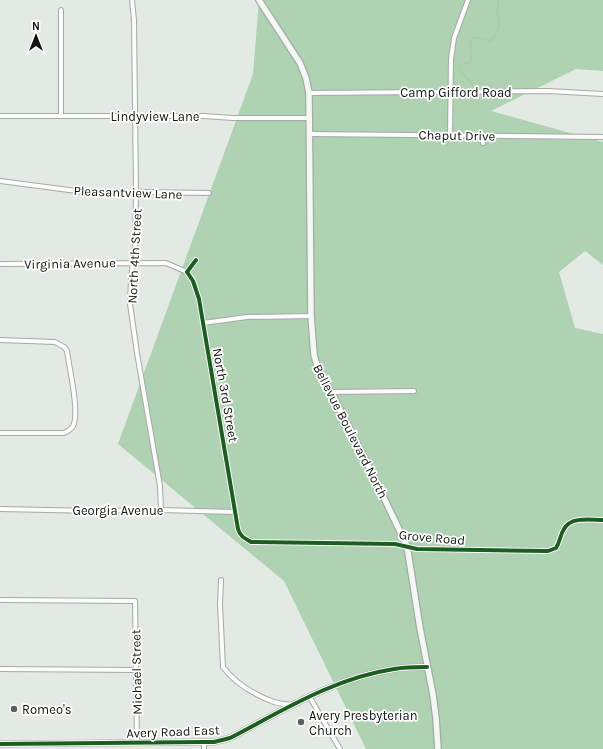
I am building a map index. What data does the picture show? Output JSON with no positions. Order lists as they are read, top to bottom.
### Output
{
  "streets": {
    "main road": ["Bellevue Boulevard North"],
    "street": [
      "Camp Gifford Road",
      "Lindyview Lane",
      "Chaput Drive",
      "Pleasantview Lane",
      "North 4th Street",
      "Virginia Avenue",
      "North 3rd Street",
      "Georgia Avenue",
      "Grove Road",
      "Michael Street",
      "Avery Road East"
    ]
  },
  "crossings": [
    ["Camp Gifford Road", "Bellevue Boulevard North"],
    ["Lindyview Lane", "North 4th Street"],
    ["Lindyview Lane", "Bellevue Boulevard North"],
    ["Chaput Drive", "Bellevue Boulevard North"],
    ["Pleasantview Lane", "North 4th Street"],
    ["North 4th Street", "Virginia Avenue"],
    ["North 4th Street", "Georgia Avenue"],
    ["Virginia Avenue", "North 3rd Street"],
    ["North 3rd Street", "Georgia Avenue"],
    ["North 3rd Street", "Grove Road"],
    ["Bellevue Boulevard North", "Grove Road"],
    ["Bellevue Boulevard North", "Avery Road East"],
    ["Michael Street", "Avery Road East"]
  ],
  "places": ["Romeo's", "Avery Presbyterian Church"],
  "north": "top"
}
